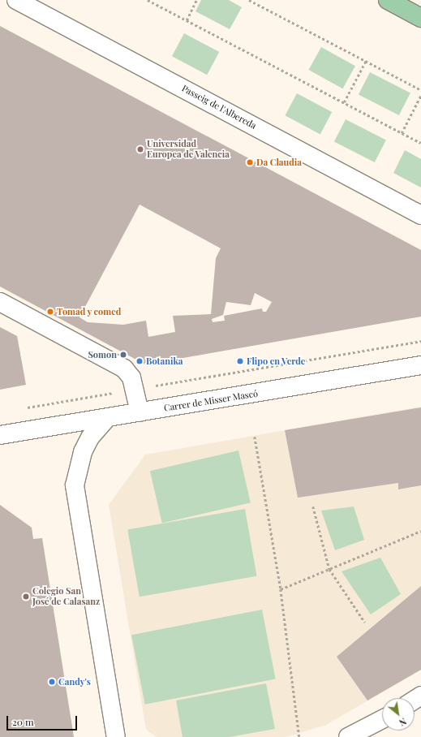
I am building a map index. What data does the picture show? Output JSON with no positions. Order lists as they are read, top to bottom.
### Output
{
  "streets": {
    "street": ["Passeig de l'Albereda", "Carrer de Misser Mascó"]
  },
  "places": [
    "Universidad Europea de Valencia",
    "Da Claudia",
    "Tomad y comed",
    "Somon",
    "Botanika",
    "Flipo en Verde",
    "Colegio San José de Calasanz",
    "Candy's"
  ],
  "scale_bar": "20 m",
  "north": "bottom right"
}
